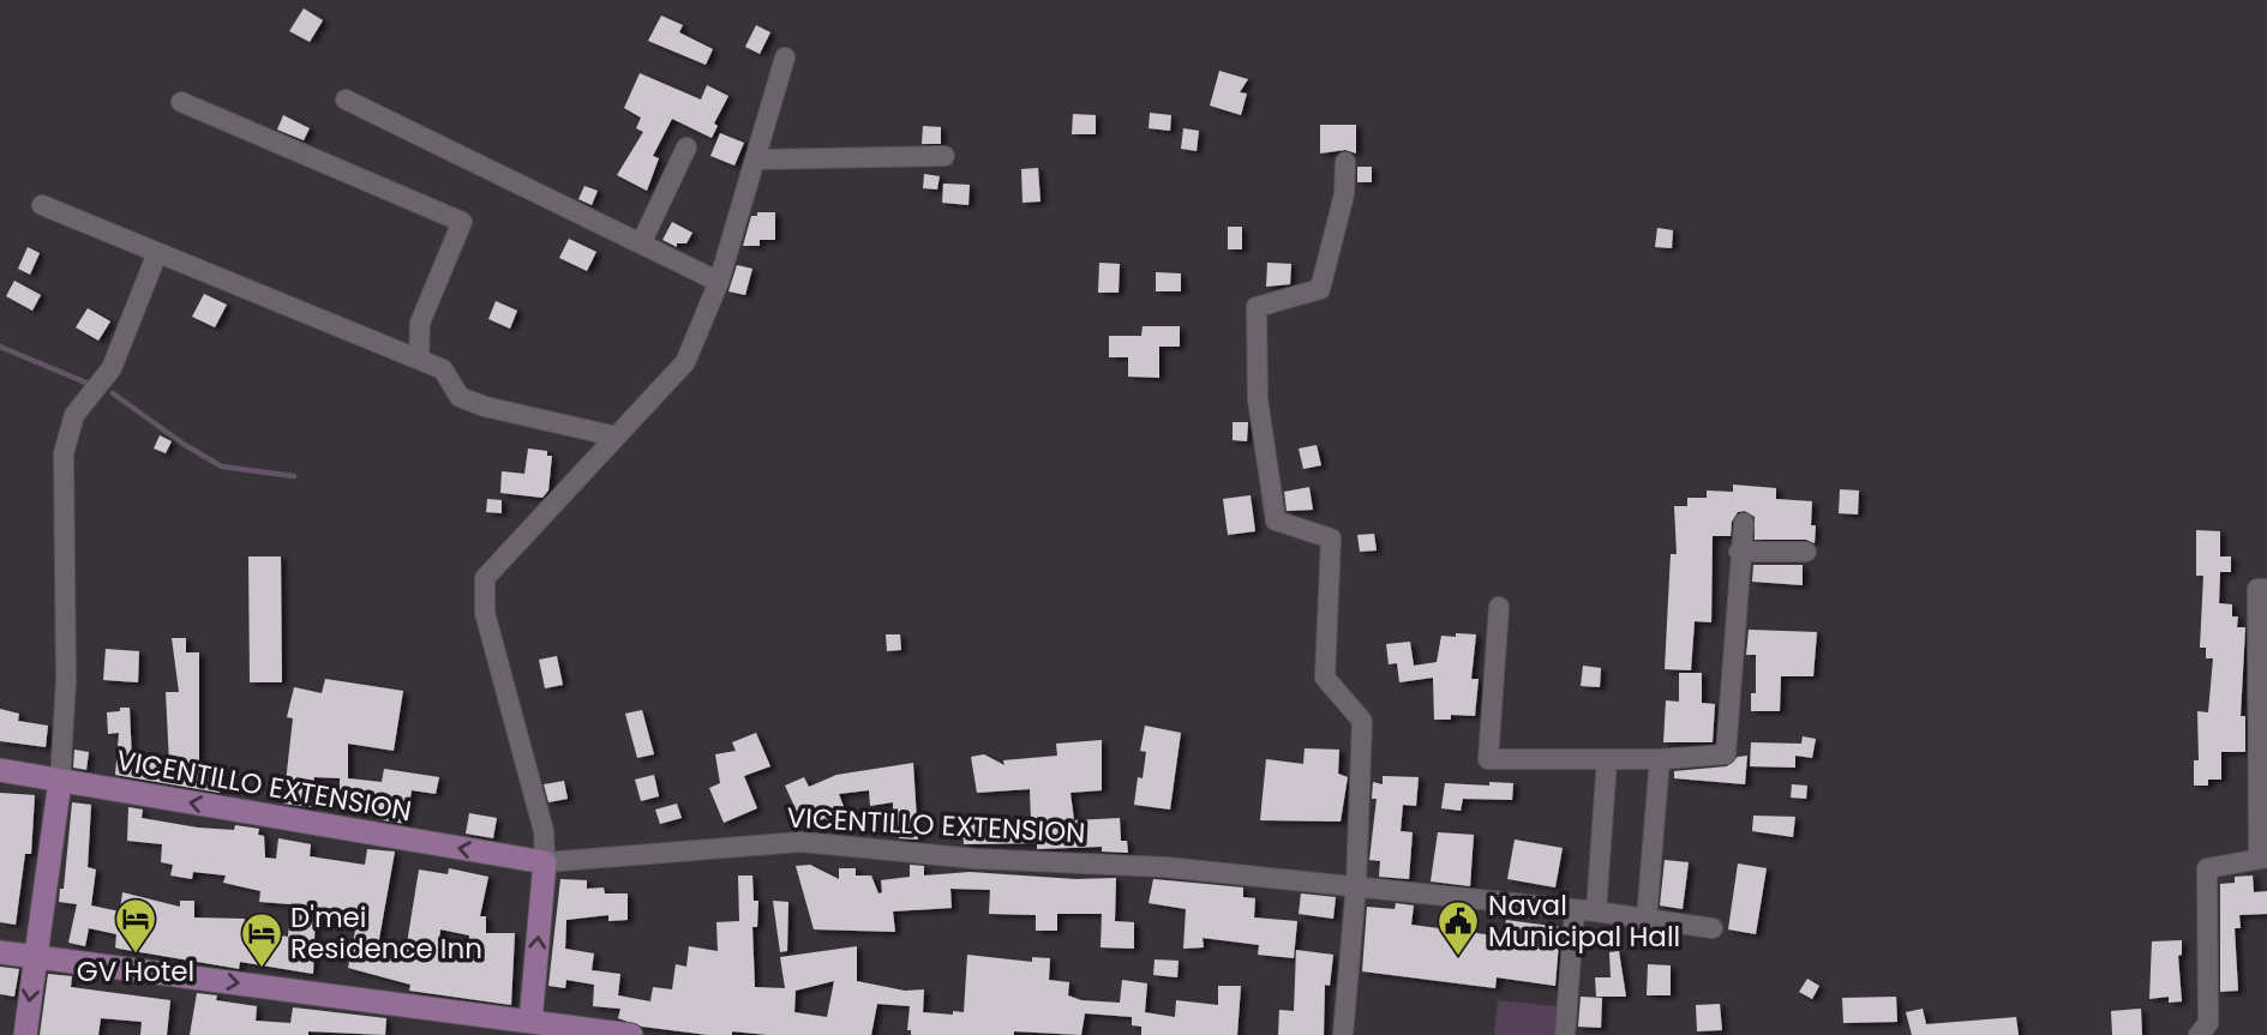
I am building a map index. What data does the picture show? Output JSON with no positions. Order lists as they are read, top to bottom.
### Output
{
  "streets": {
    "main road": ["VICENTILLO EXTENSION"]
  },
  "places": {
    "hotel": ["GV Hotel", "D'mei Residence Inn"],
    "public building": ["Naval Municipal Hall"]
  }
}
